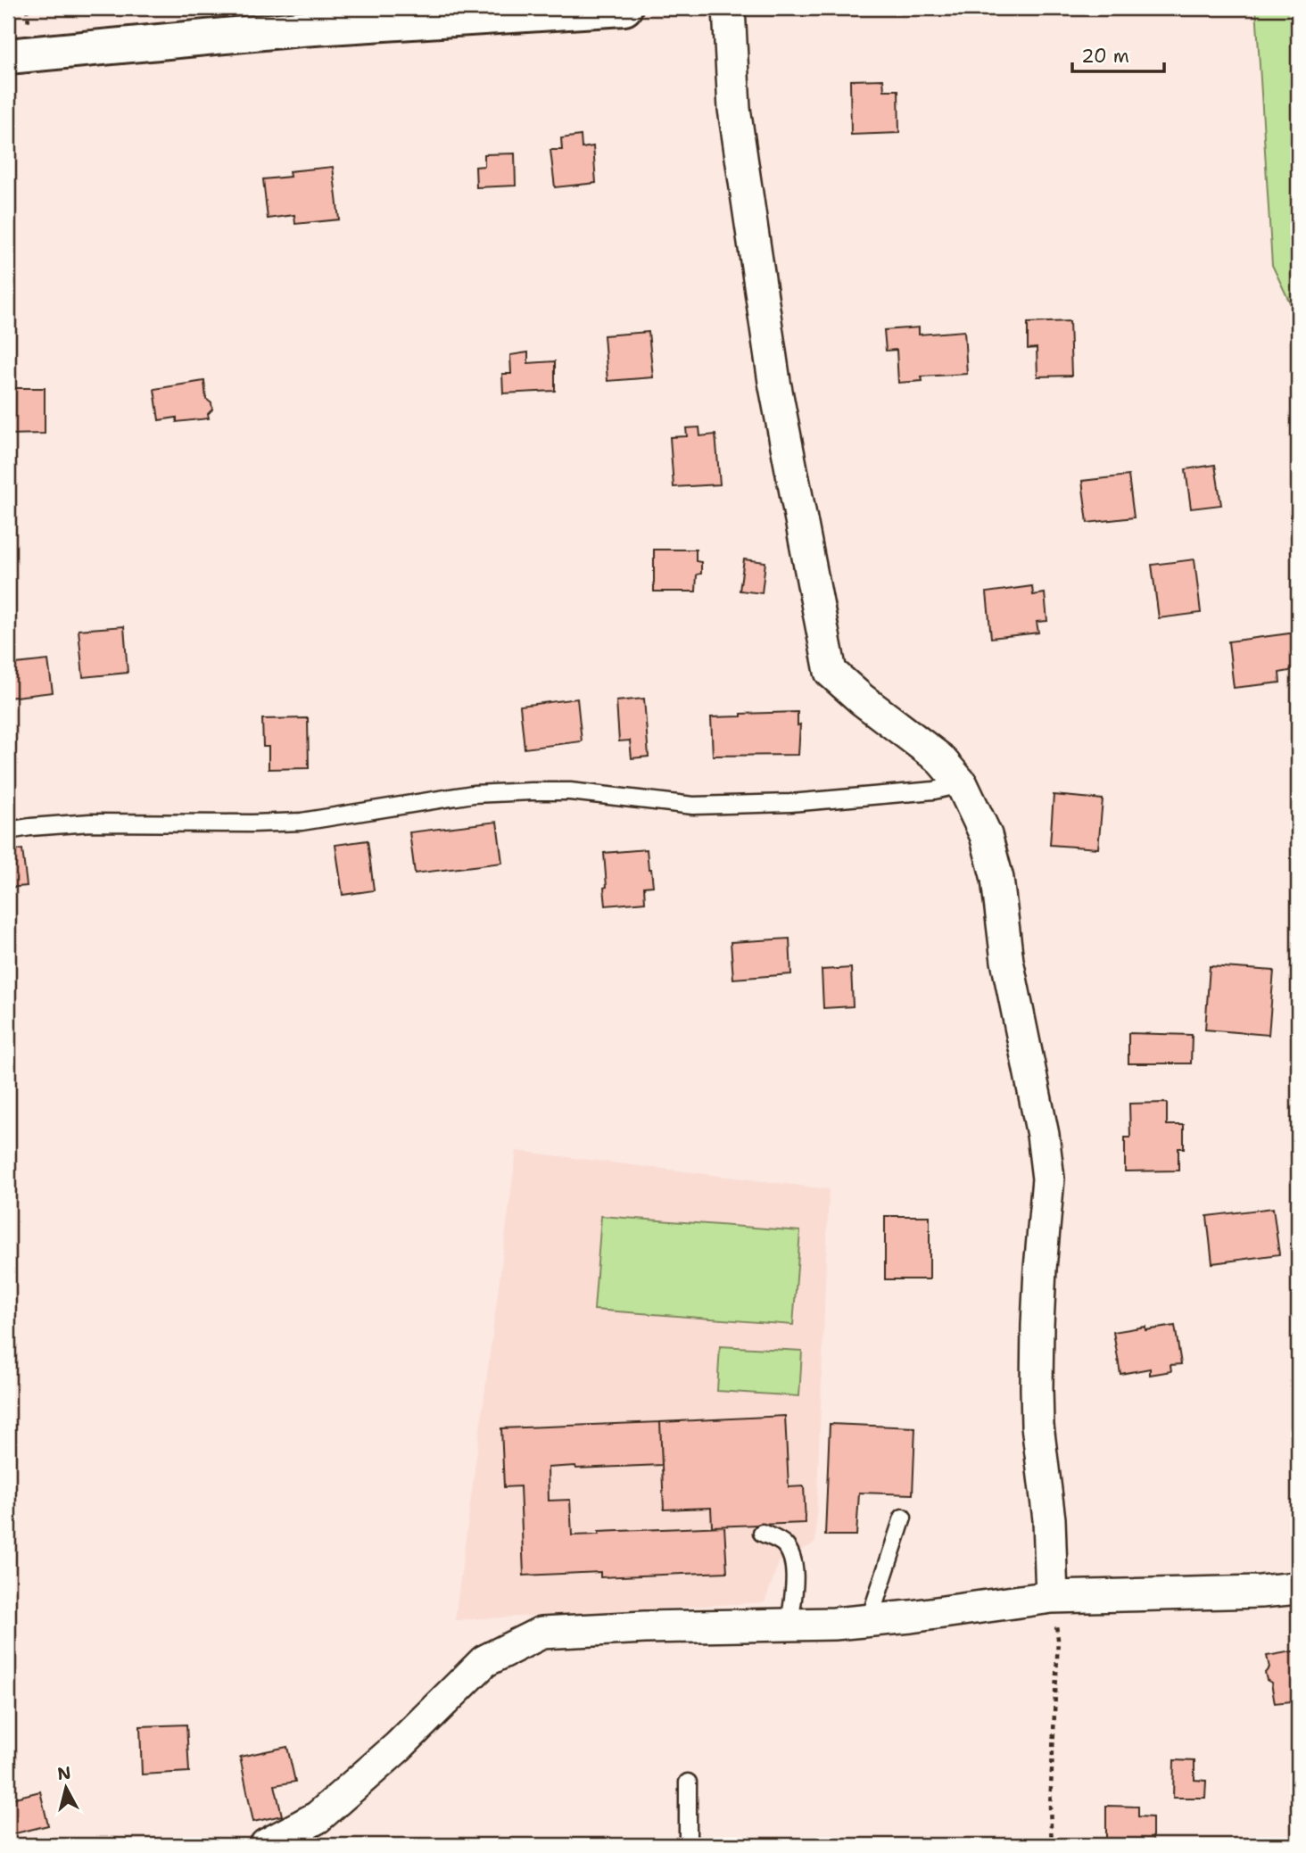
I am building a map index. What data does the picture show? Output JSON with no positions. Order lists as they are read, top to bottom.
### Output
{
  "scale_bar": "20 m",
  "north": "top"
}
